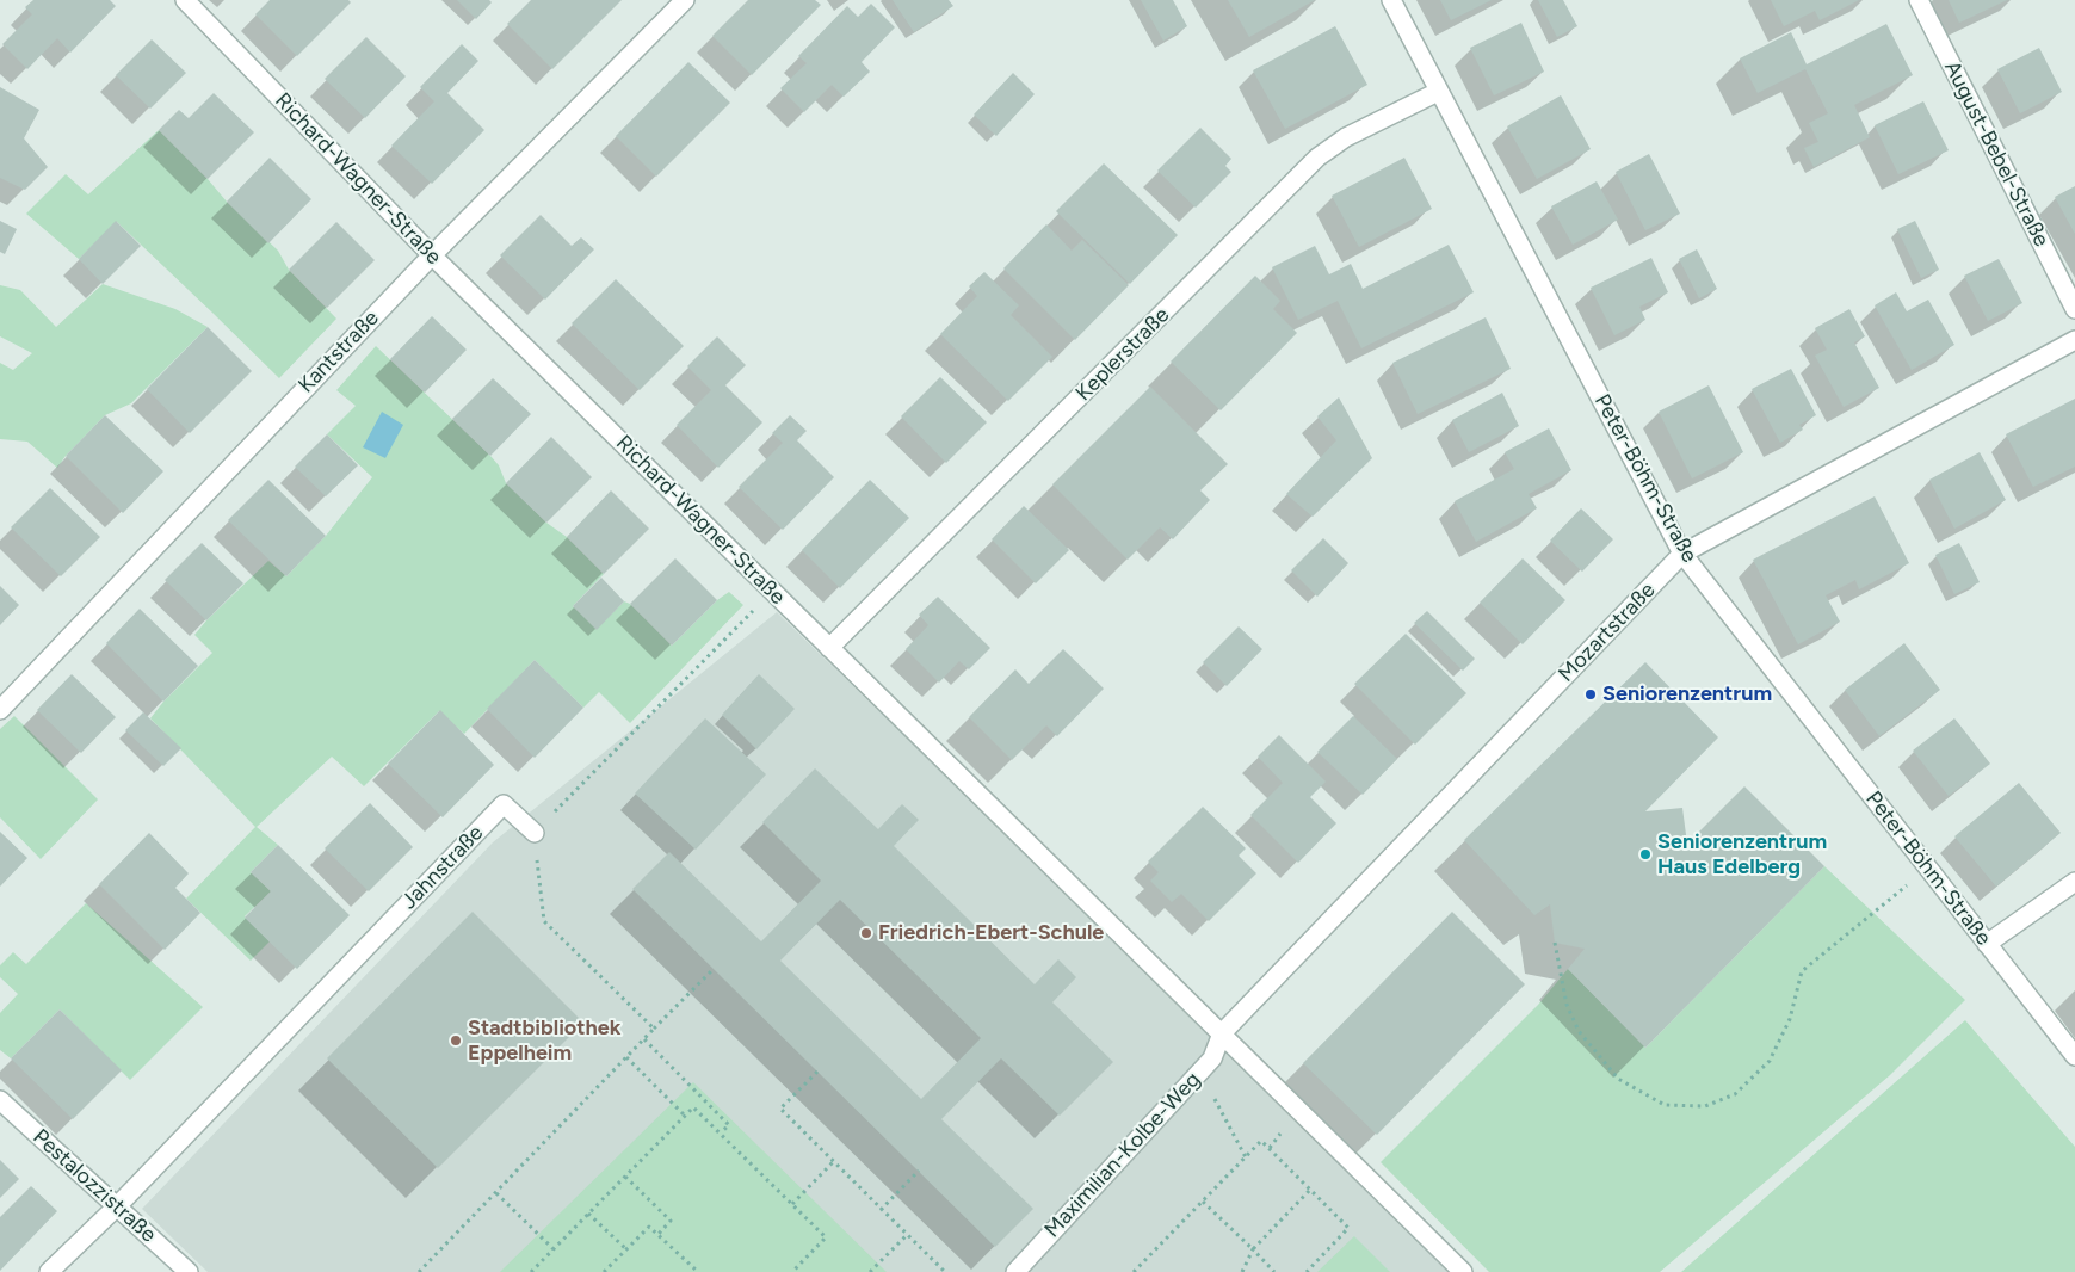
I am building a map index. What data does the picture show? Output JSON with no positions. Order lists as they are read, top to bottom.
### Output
{
  "streets": {
    "street": [
      "August-Bebel-Straße",
      "Richard-Wagner-Straße",
      "Kantstraße",
      "Keplerstraße",
      "Peter-Böhm-Straße",
      "Mozartstraße",
      "Jahnstraße",
      "Maximilian-Kolbe-Weg",
      "Pestalozzistraße"
    ]
  },
  "crossings": [
    ["Richard-Wagner-Straße", "Kantstraße"],
    ["Richard-Wagner-Straße", "Keplerstraße"],
    ["Richard-Wagner-Straße", "Mozartstraße"],
    ["Richard-Wagner-Straße", "Maximilian-Kolbe-Weg"],
    ["Keplerstraße", "Peter-Böhm-Straße"],
    ["Peter-Böhm-Straße", "Mozartstraße"],
    ["Mozartstraße", "Maximilian-Kolbe-Weg"],
    ["Jahnstraße", "Pestalozzistraße"]
  ],
  "places": [
    "Seniorenzentrum",
    "Seniorenzentrum Haus Edelberg",
    "Friedrich-Ebert-Schule",
    "Stadtbibliothek Eppelheim"
  ]
}
